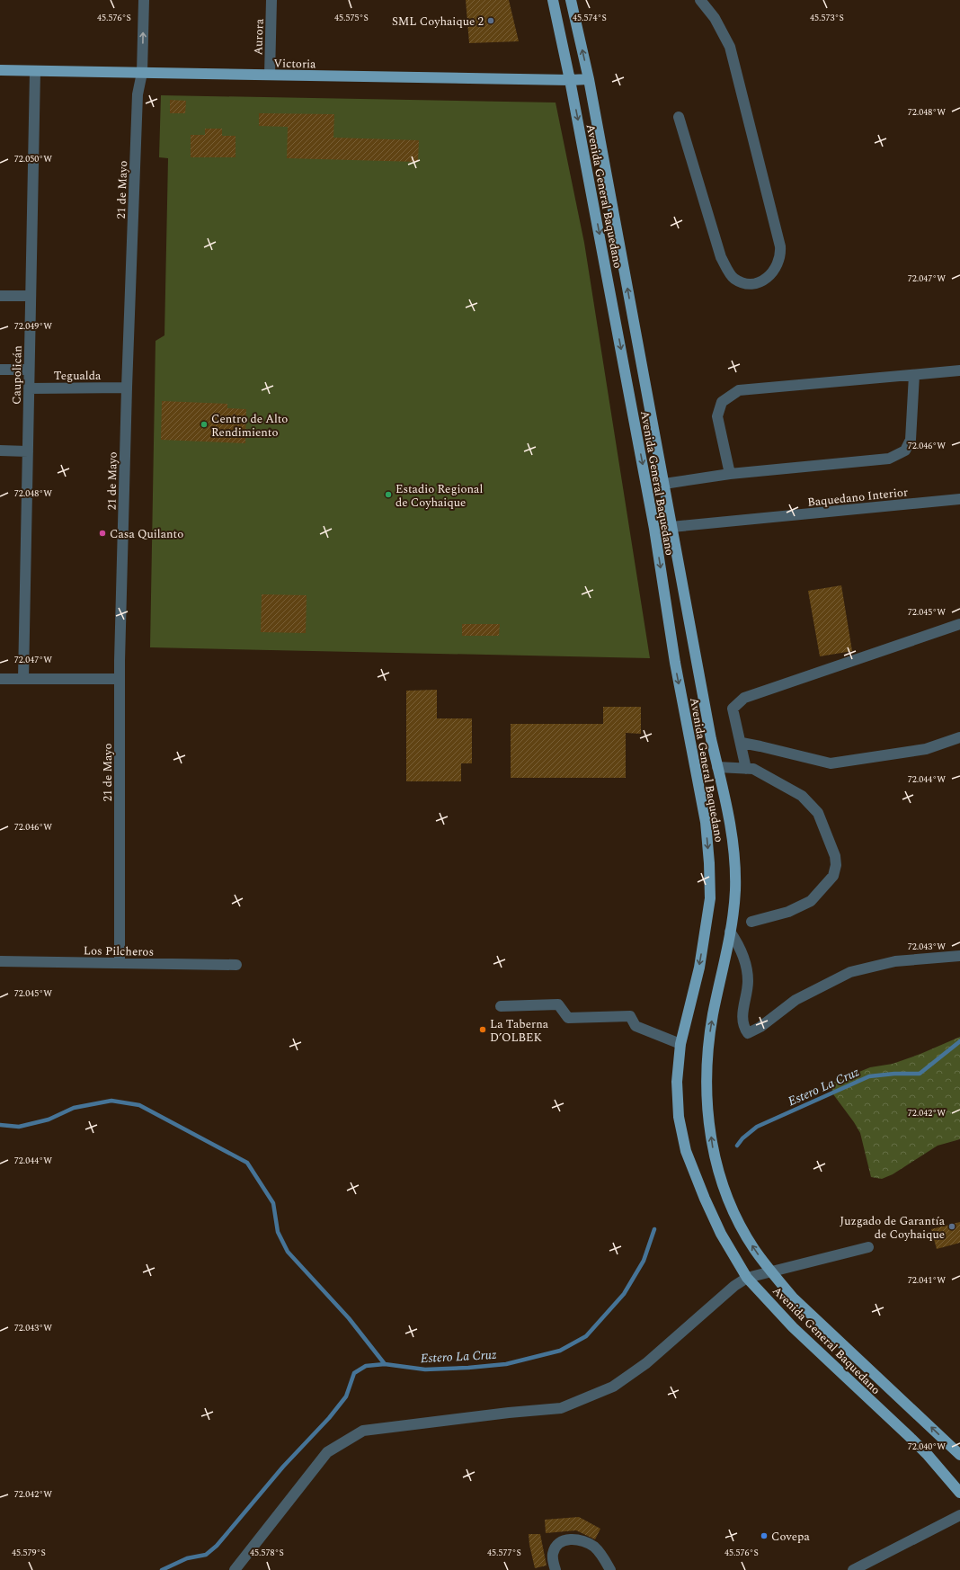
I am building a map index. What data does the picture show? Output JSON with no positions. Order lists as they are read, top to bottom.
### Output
{
  "streets": {
    "main road": ["Victoria", "Avenida General Baquedano"],
    "street": [
      "Aurora",
      "21 de Mayo",
      "Caupolicán",
      "Tegualda",
      "Baquedano Interior",
      "Los Pilcheros"
    ]
  },
  "crossings": [
    ["Aurora", "Victoria"],
    ["Victoria", "21 de Mayo"],
    ["Victoria", "Avenida General Baquedano"],
    ["Victoria", "Caupolicán"],
    ["21 de Mayo", "Tegualda"],
    ["21 de Mayo", "Los Pilcheros"],
    ["Avenida General Baquedano", "Baquedano Interior"],
    ["Caupolicán", "Tegualda"]
  ],
  "water": ["Estero La Cruz"],
  "places": [
    "SML Coyhaique 2",
    "Centro de Alto Rendimiento",
    "Estadio Regional de Coyhaique",
    "Casa Quilanto",
    "La Taberna D’OLBEK",
    "Juzgado de Garantía de Coyhaique",
    "Covepa"
  ],
  "coordinates": [
    "45.574°S",
    "45.576°S",
    "45.575°S",
    "45.573°S",
    "72.048°W",
    "72.050°W",
    "72.047°W",
    "72.049°W",
    "72.046°W",
    "72.045°W",
    "72.044°W",
    "72.043°W",
    "72.042°W",
    "72.041°W",
    "72.040°W",
    "45.579°S",
    "45.578°S",
    "45.577°S"
  ]
}
